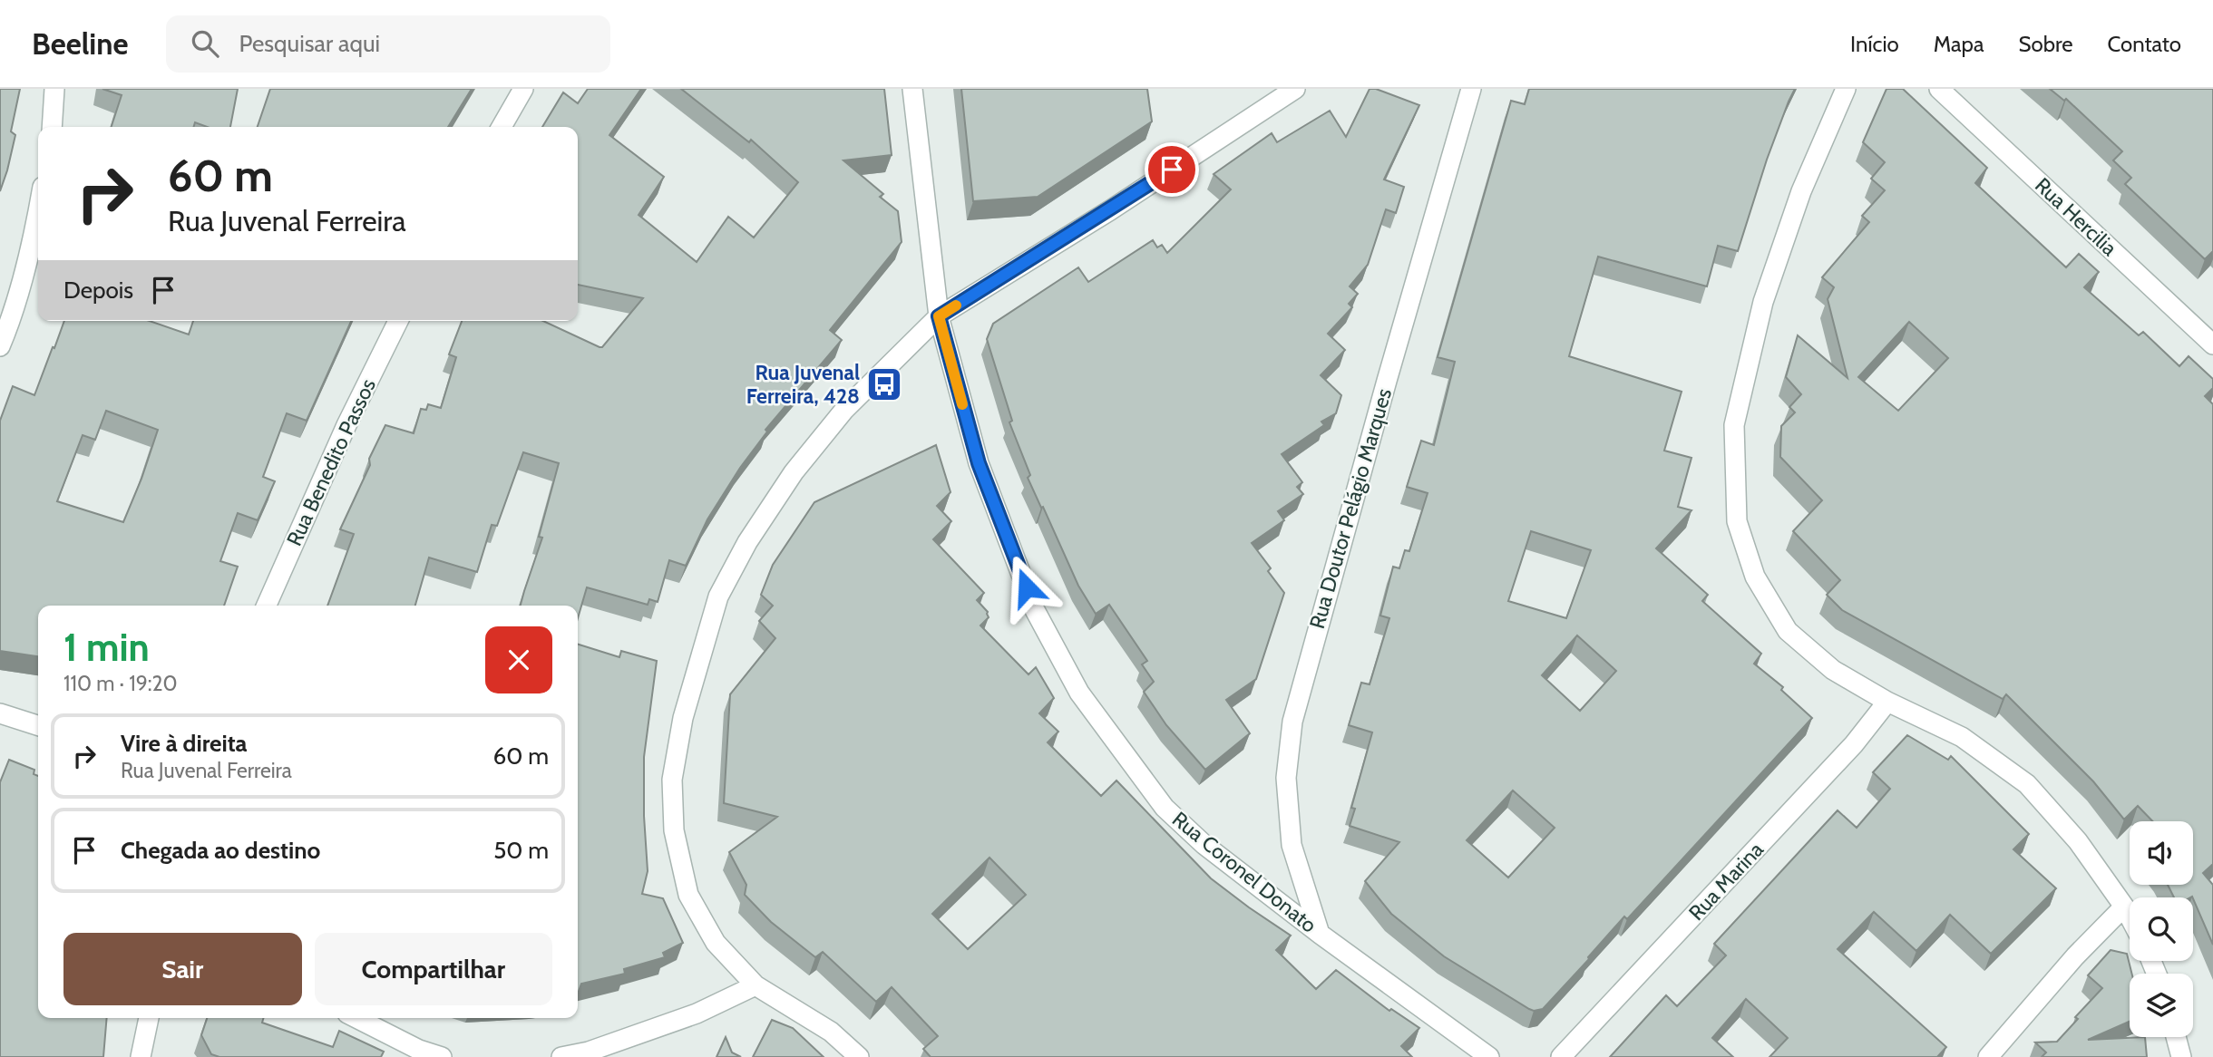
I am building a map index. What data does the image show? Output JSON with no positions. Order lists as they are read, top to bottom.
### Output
{
  "streets": {
    "street": [
      "Rua Hercilia",
      "Rua Benedito Passos",
      "Rua Doutor Pelágio Marques",
      "Rua Coronel Donato",
      "Rua Marina"
    ]
  },
  "crossings": [
    ["Rua Doutor Pelágio Marques", "Rua Coronel Donato"]
  ],
  "places": {
    "bus stop": ["Rua Juvenal Ferreira, 428"]
  },
  "page": {
    "header": "Beeline",
    "search": "Pesquisar aqui",
    "nav": [
      "Início",
      "Mapa",
      "Sobre",
      "Contato"
    ],
    "turn": ["60 m", "Rua Juvenal Ferreira"],
    "then": "Depois",
    "heading": ["1 min", "110 m · 19:20"],
    "list": [
      {
        "name": "Vire à direita",
        "note": "Rua Juvenal Ferreira",
        "value": "60 m"
      },
      {
        "name": "Chegada ao destino",
        "value": "50 m"
      }
    ],
    "buttons": ["Sair", "Compartilhar"]
  }
}
